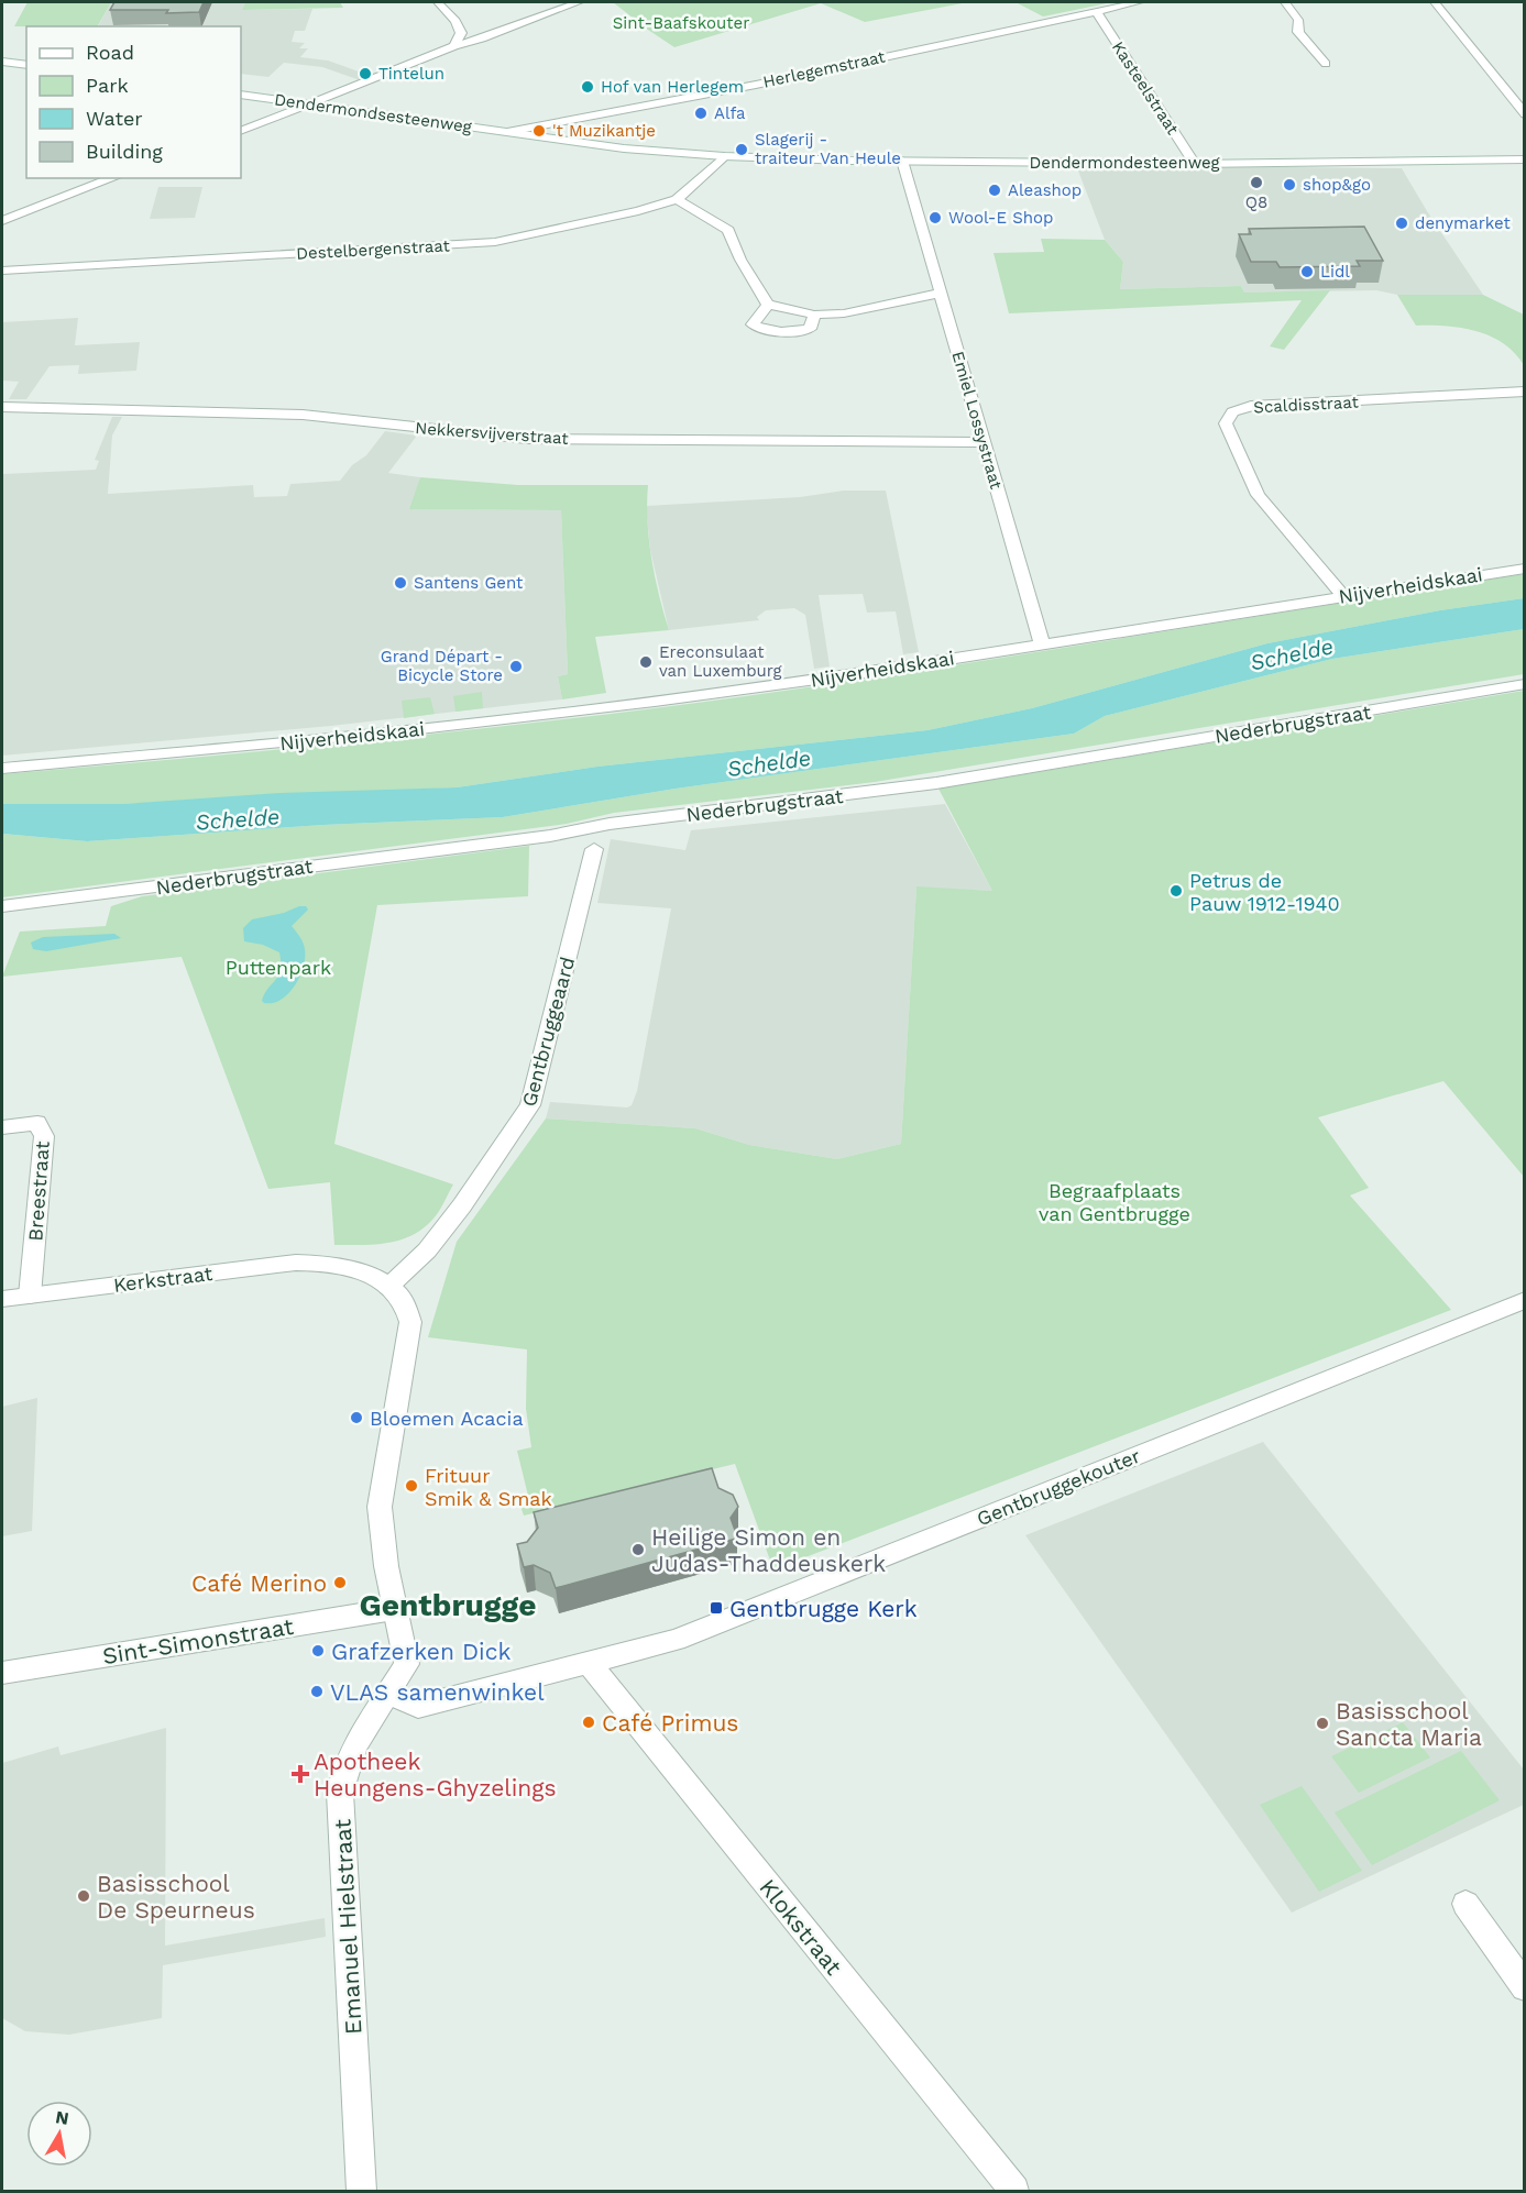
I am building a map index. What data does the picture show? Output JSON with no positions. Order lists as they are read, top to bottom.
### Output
{
  "streets": {
    "street": [
      "Herlegemstraat",
      "Kasteelstraat",
      "Dendermondsesteenweg",
      "Dendermondesteenweg",
      "Destelbergenstraat",
      "Scaldisstraat",
      "Emiel Lossystraat",
      "Nekkersvijverstraat",
      "Nijverheidskaai",
      "Nederbrugstraat",
      "Gentbruggeaard",
      "Breestraat",
      "Kerkstraat",
      "Gentbruggekouter",
      "Sint-Simonstraat",
      "Emanuel Hielstraat",
      "Klokstraat"
    ]
  },
  "crossings": [
    ["Herlegemstraat", "Kasteelstraat"],
    ["Herlegemstraat", "Dendermondsesteenweg"],
    ["Kasteelstraat", "Dendermondesteenweg"],
    ["Dendermondsesteenweg", "Dendermondesteenweg"],
    ["Dendermondsesteenweg", "Destelbergenstraat"],
    ["Dendermondesteenweg", "Destelbergenstraat"],
    ["Dendermondesteenweg", "Emiel Lossystraat"],
    ["Scaldisstraat", "Nijverheidskaai"],
    ["Emiel Lossystraat", "Nekkersvijverstraat"],
    ["Emiel Lossystraat", "Nijverheidskaai"],
    ["Gentbruggeaard", "Emanuel Hielstraat"],
    ["Breestraat", "Kerkstraat"],
    ["Kerkstraat", "Emanuel Hielstraat"],
    ["Gentbruggekouter", "Emanuel Hielstraat"],
    ["Gentbruggekouter", "Klokstraat"],
    ["Sint-Simonstraat", "Emanuel Hielstraat"]
  ],
  "districts": ["Gentbrugge"],
  "water": ["Schelde"],
  "parks": ["Sint-Baafskouter", "Puttenpark", "Begraafplaats van Gentbrugge"],
  "places": {
    "other": [
      "Tintelun",
      "Hof van Herlegem",
      "Alfa",
      "'t Muzikantje",
      "Slagerij - traiteur Van Heule",
      "Q8",
      "shop&go",
      "Aleashop",
      "Wool-E Shop",
      "denymarket",
      "Lidl",
      "Santens Gent",
      "Ereconsulaat van Luxemburg",
      "Grand Départ - Bicycle Store",
      "Petrus de Pauw 1912-1940",
      "Bloemen Acacia",
      "Frituur Smik & Smak",
      "Heilige Simon en Judas-Thaddeuskerk",
      "Café Merino",
      "Grafzerken Dick",
      "VLAS samenwinkel",
      "Café Primus",
      "Basisschool Sancta Maria",
      "Basisschool De Speurneus"
    ],
    "transit": ["Gentbrugge Kerk"],
    "health": ["Apotheek Heungens-Ghyzelings"]
  },
  "legend": [
    "Road",
    "Park",
    "Water",
    "Building"
  ],
  "north": "top"
}
